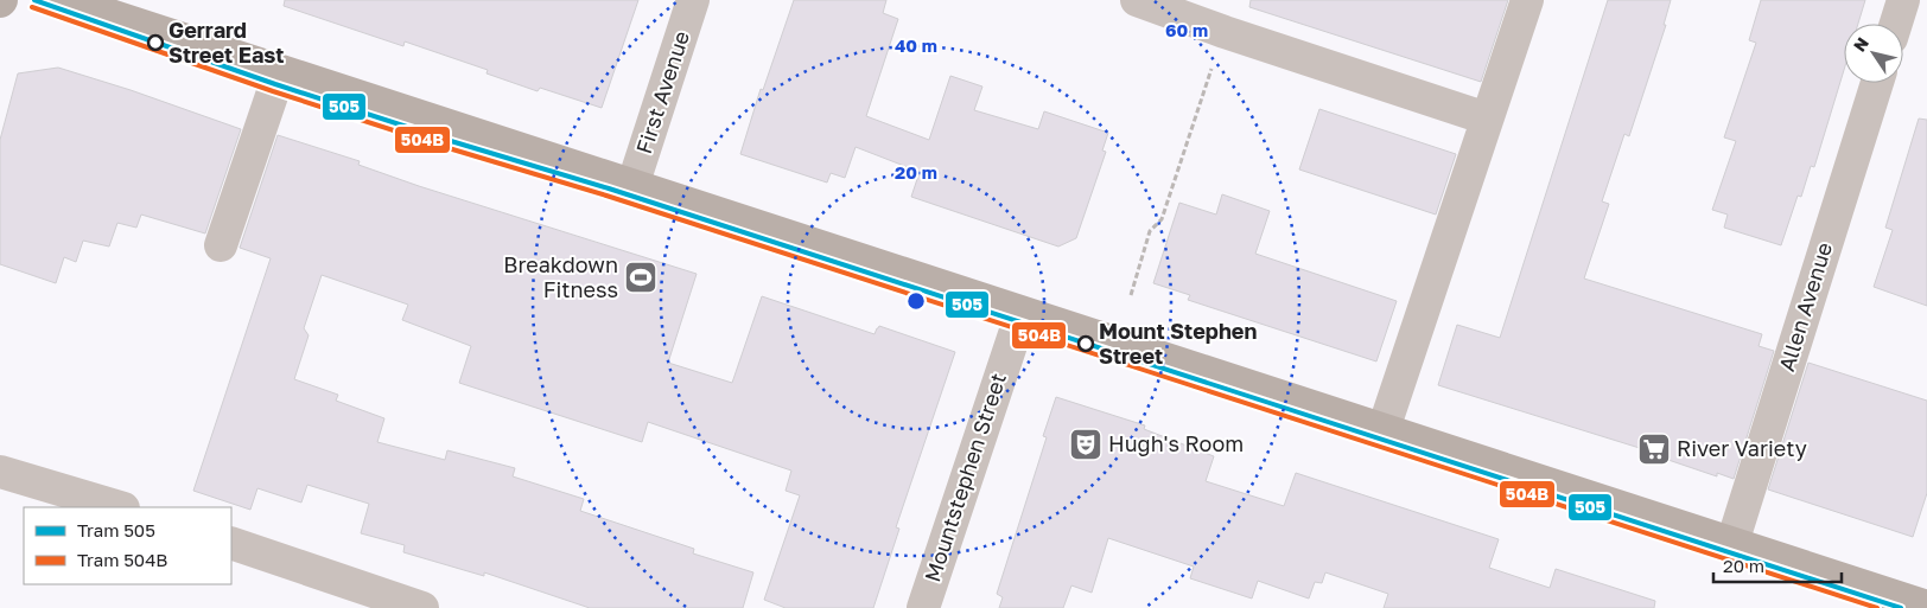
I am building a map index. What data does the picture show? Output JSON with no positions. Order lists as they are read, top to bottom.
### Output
{
  "streets": {
    "street": ["First Avenue", "Allen Avenue", "Mountstephen Street"]
  },
  "places": {
    "other": ["Gerrard Street East", "Mount Stephen Street"],
    "sports": ["Breakdown Fitness"],
    "theatre": ["Hugh's Room"],
    "supermarket": ["River Variety"]
  },
  "lines": ["tram line 505", "tram line 504B"],
  "legend": ["Tram 505", "Tram 504B"],
  "scale_bar": "20 m",
  "north": "top left",
  "rings": ["60 m", "40 m", "20 m"]
}
